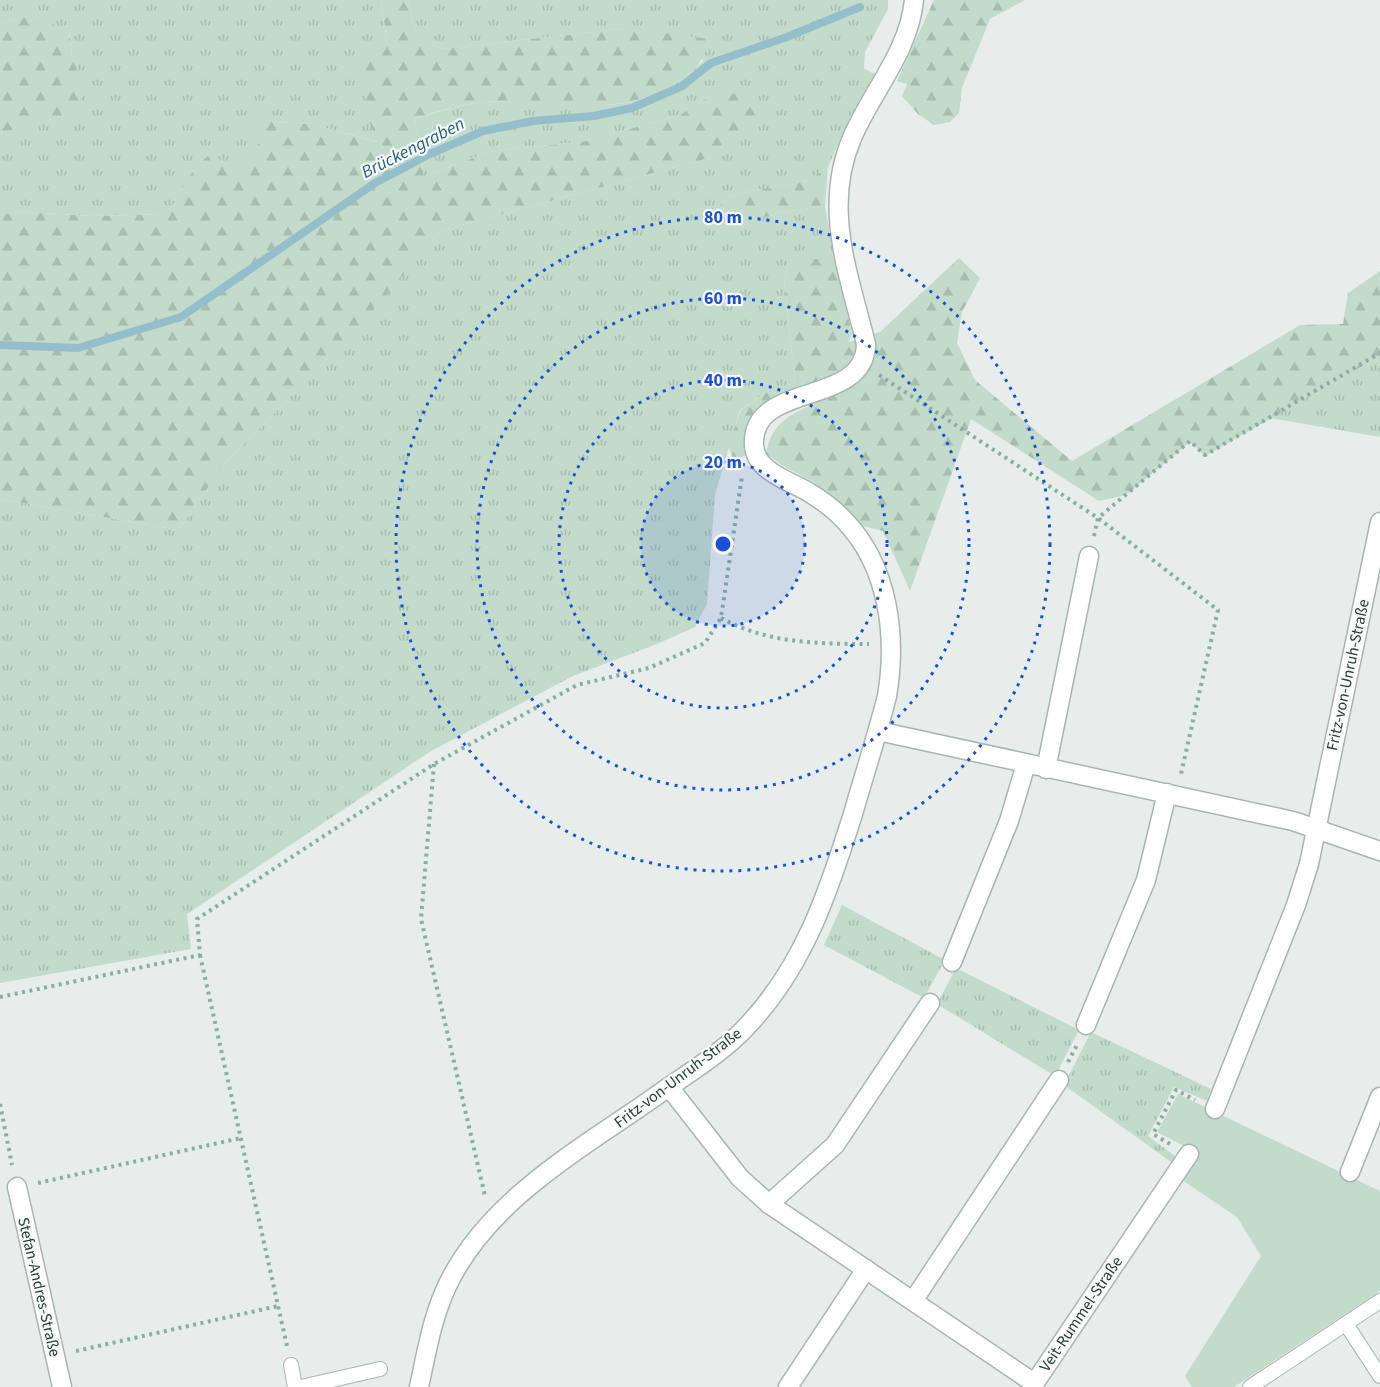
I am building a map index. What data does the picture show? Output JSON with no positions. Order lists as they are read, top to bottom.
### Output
{
  "streets": {
    "street": ["Fritz-von-Unruh-Straße", "Stefan-Andres-Straße", "Veit-Rummel-Straße"]
  },
  "crossings": [
    ["Fritz-von-Unruh-Straße", "Veit-Rummel-Straße"]
  ],
  "water": ["Brückengraben"],
  "rings": [
    "80 m",
    "60 m",
    "40 m",
    "20 m"
  ]
}
